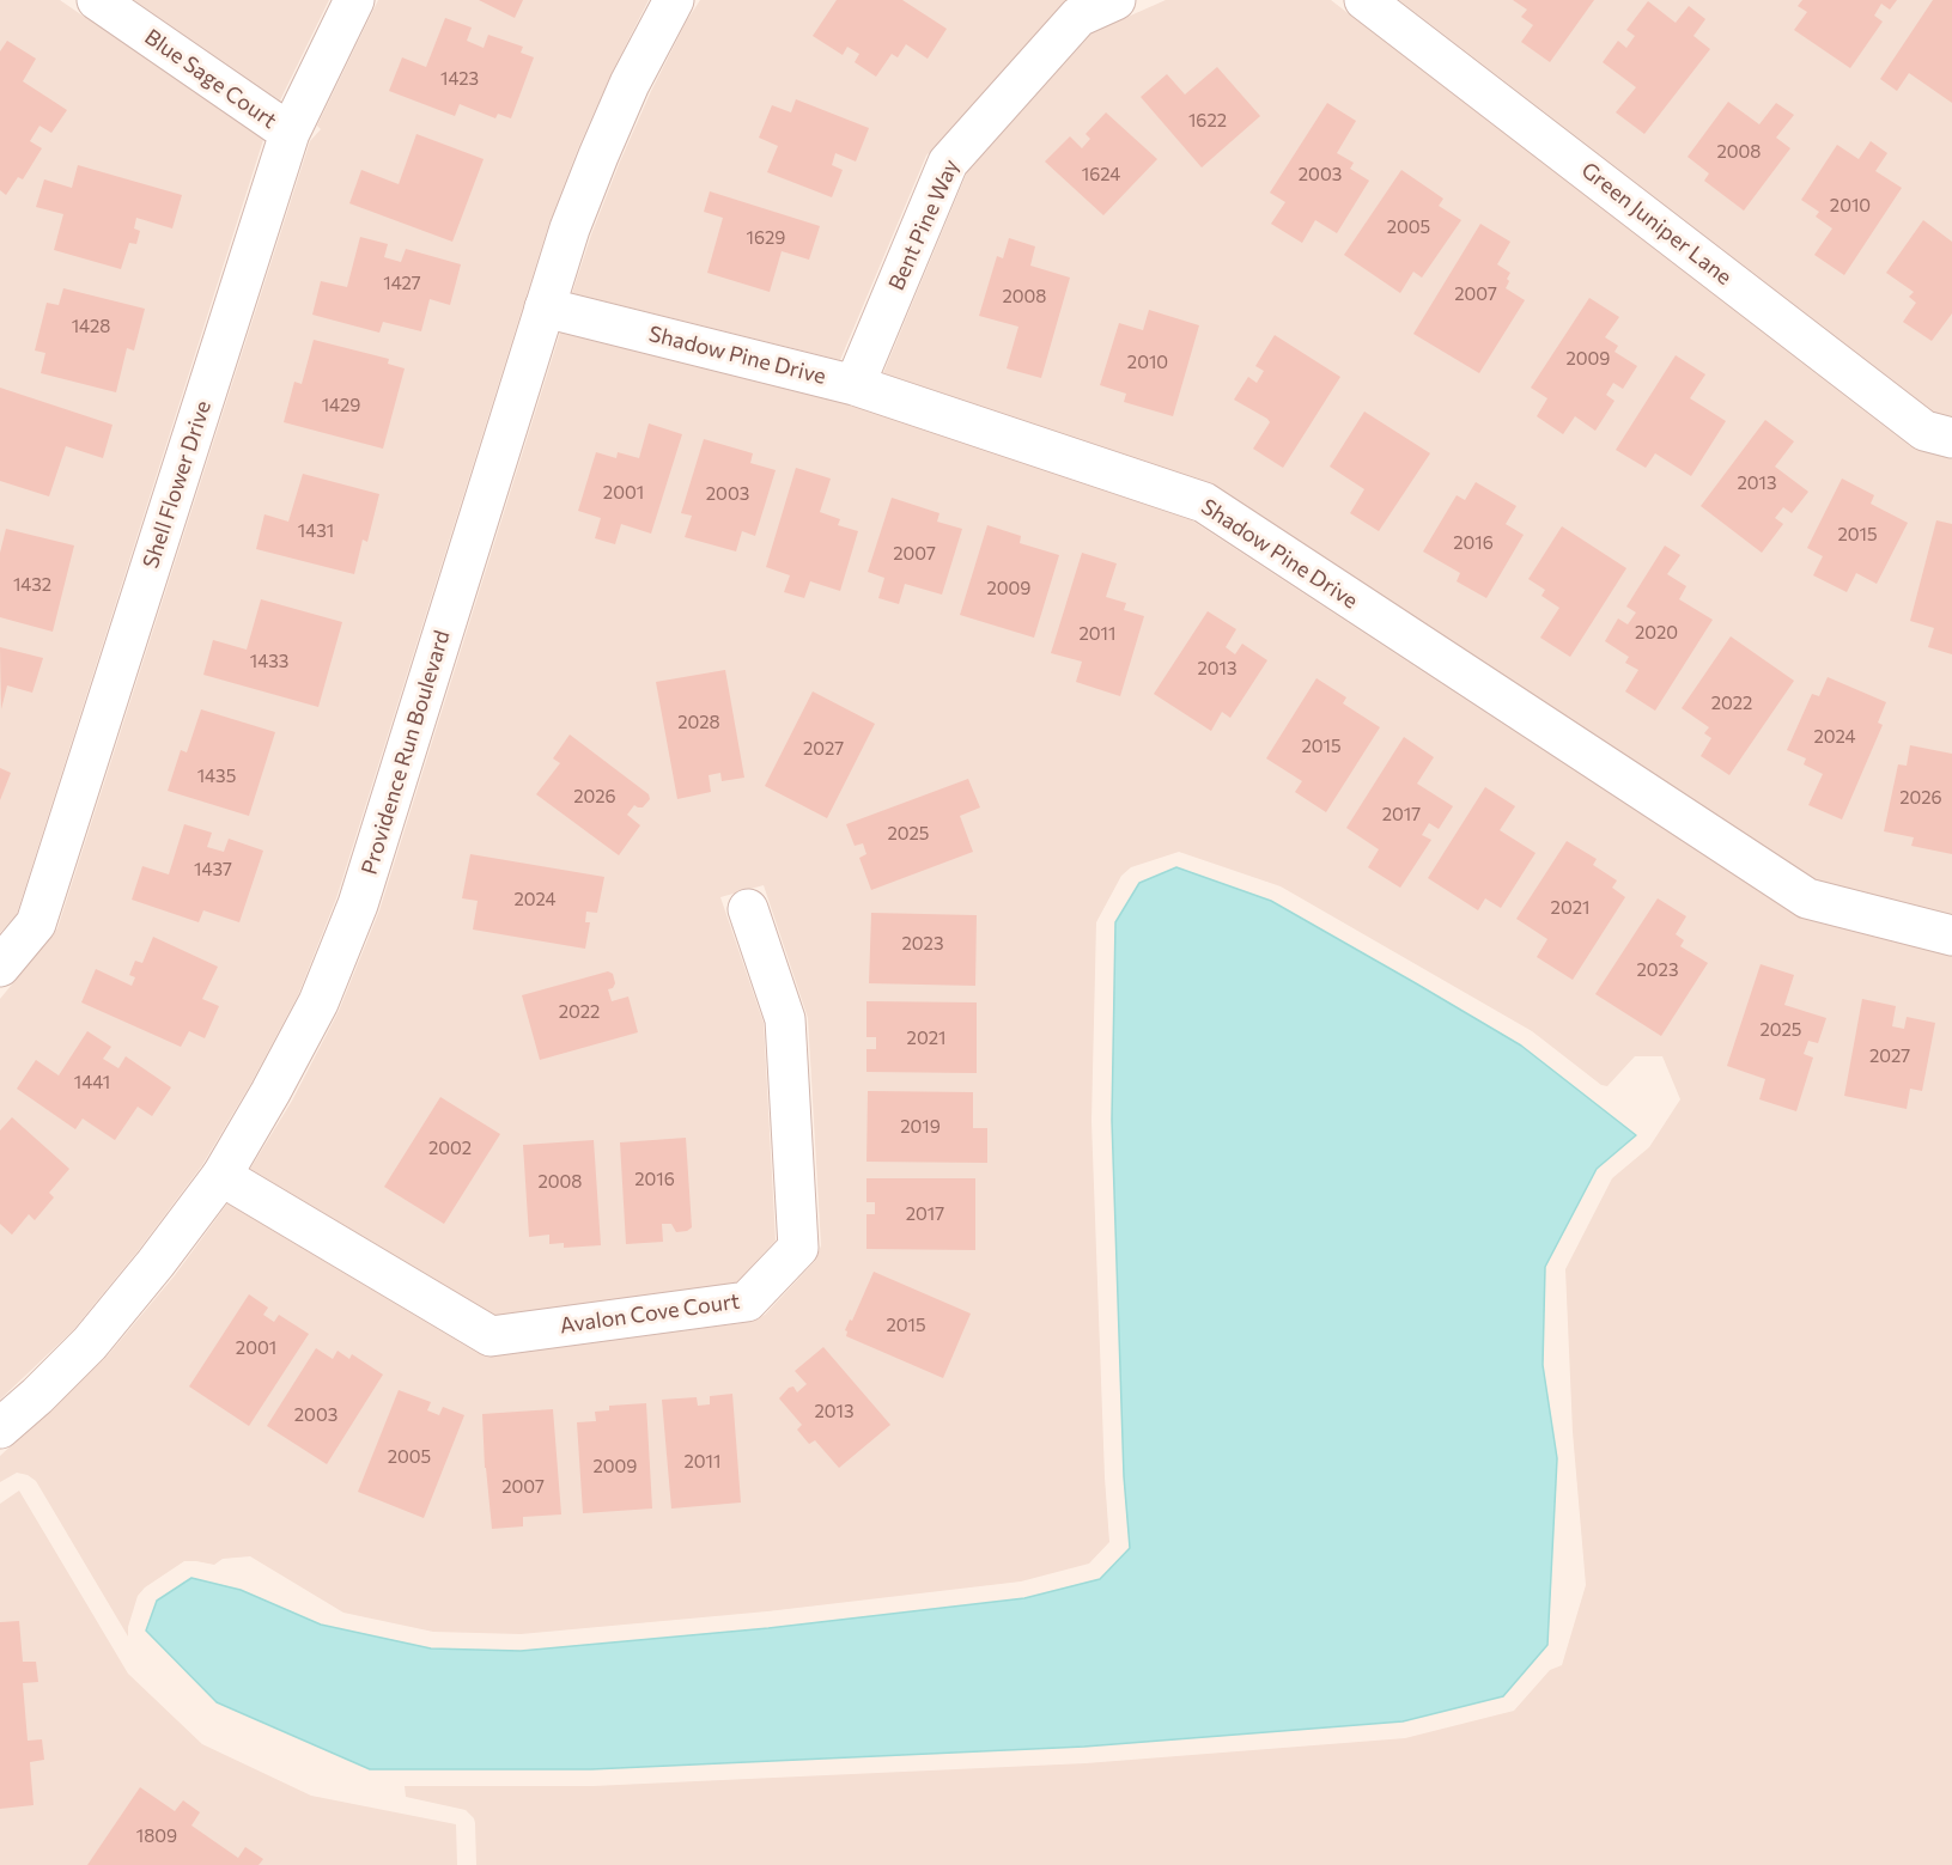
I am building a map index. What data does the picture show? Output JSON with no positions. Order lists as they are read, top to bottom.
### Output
{
  "streets": {
    "street": [
      "Blue Sage Court",
      "Green Juniper Lane",
      "Bent Pine Way",
      "Shadow Pine Drive",
      "Shell Flower Drive",
      "Providence Run Boulevard",
      "Avalon Cove Court"
    ]
  },
  "crossings": [
    ["Blue Sage Court", "Shell Flower Drive"],
    ["Bent Pine Way", "Shadow Pine Drive"],
    ["Shadow Pine Drive", "Providence Run Boulevard"],
    ["Providence Run Boulevard", "Avalon Cove Court"]
  ],
  "house_numbers": [
    "1423",
    "1622",
    "2008",
    "1624",
    "2003",
    "2010",
    "2005",
    "1629",
    "1427",
    "2007",
    "2008",
    "1428",
    "2009",
    "2010",
    "1429",
    "2013",
    "2001",
    "2003",
    "1431",
    "2015",
    "2016",
    "2007",
    "1432",
    "2009",
    "2020",
    "2011",
    "1433",
    "2013",
    "2022",
    "2028",
    "2024",
    "2015",
    "2027",
    "1435",
    "2026",
    "2026",
    "2017",
    "2025",
    "1437",
    "2024",
    "2021",
    "2023",
    "2023",
    "2022",
    "2025",
    "2021",
    "2027",
    "1441",
    "2019",
    "2002",
    "2016",
    "2008",
    "2017",
    "2015",
    "2001",
    "2013",
    "2003",
    "2005",
    "2011",
    "2009",
    "2007",
    "1809"
  ]
}
